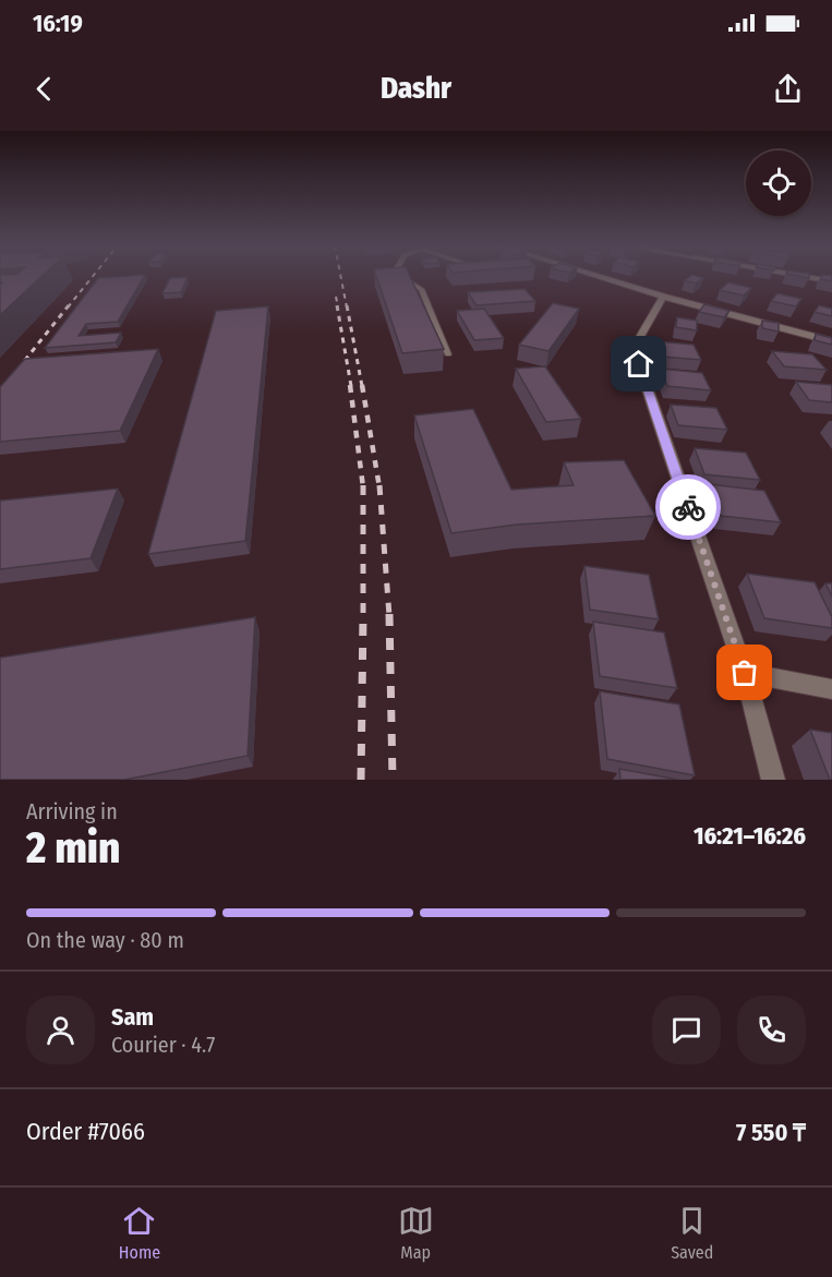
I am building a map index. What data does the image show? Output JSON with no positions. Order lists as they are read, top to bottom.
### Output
{
  "page": {
    "status": "16:19",
    "header": "Dashr",
    "heading": ["2 min", "Arriving in", "16:21–16:26"],
    "panel": [
      "Sam",
      "Courier · 4.7",
      "Order #7066",
      "7 550 ₸"
    ],
    "bar": "On the way · 80 m",
    "tabs": ["Home", "Map", "Saved"]
  }
}
